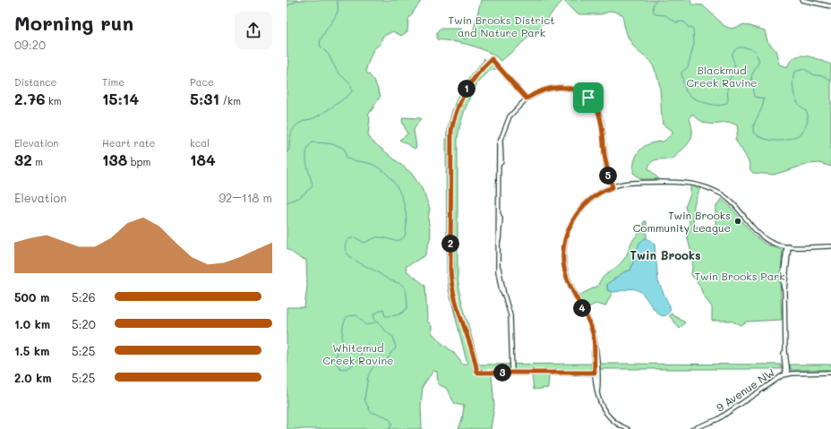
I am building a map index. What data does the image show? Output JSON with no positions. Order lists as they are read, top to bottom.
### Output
{
  "streets": {
    "street": ["9 Avenue NW"]
  },
  "districts": ["Twin Brooks"],
  "parks": [
    "Twin Brooks District and Nature Park",
    "Blackmud Creek Ravine",
    "Twin Brooks Park",
    "Whitemud Creek Ravine"
  ],
  "places": ["Twin Brooks Community League"],
  "page": {
    "heading": ["Morning run", "09:20"],
    "stats": [
      ["Distance", "2.76 km"],
      ["Time", "15:14"],
      ["Pace", "5:31 /km"],
      ["Elevation", "32 m"],
      ["Heart rate", "138 bpm"],
      ["kcal", "184"]
    ],
    "pins": [
      "1",
      "5",
      "2",
      "4",
      "3"
    ],
    "chart": ["Elevation", "92–118 m"],
    "list": [
      {
        "name": "500 m",
        "note": "5:26"
      },
      {
        "name": "1.0 km",
        "note": "5:20"
      },
      {
        "name": "1.5 km",
        "note": "5:25"
      },
      {
        "name": "2.0 km",
        "note": "5:25"
      }
    ]
  }
}
